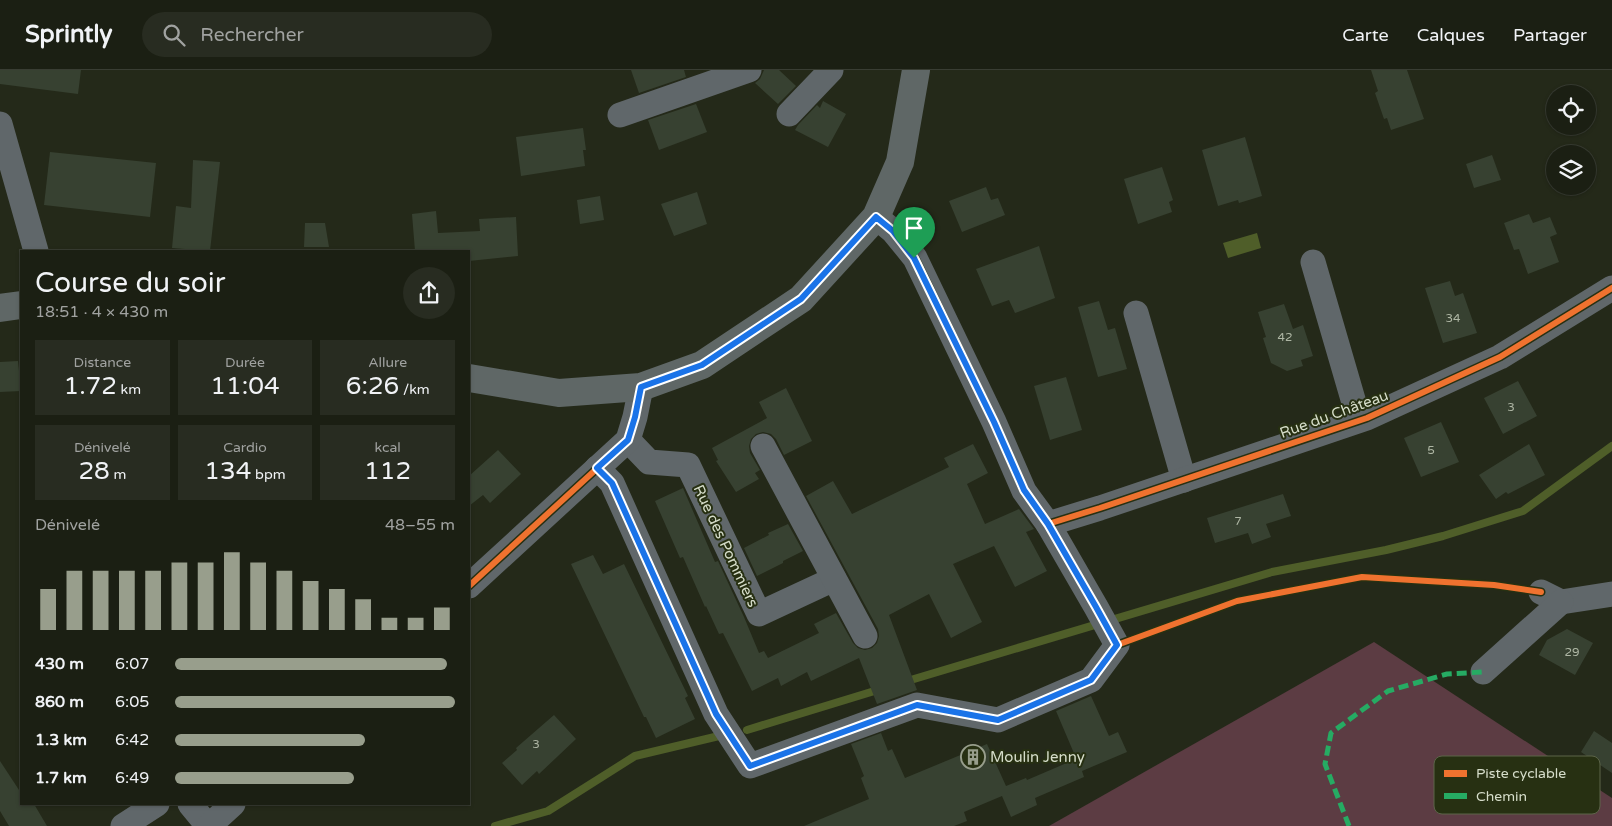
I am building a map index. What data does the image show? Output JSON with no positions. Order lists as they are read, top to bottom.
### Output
{
  "streets": {
    "street": ["Rue du Château", "Rue des Pommiers"]
  },
  "places": {
    "building": ["Moulin Jenny"]
  },
  "house_numbers": [
    "34",
    "42",
    "3",
    "5",
    "7",
    "29",
    "3"
  ],
  "legend": ["Piste cyclable", "Chemin"],
  "page": {
    "header": "Sprintly",
    "search": "Rechercher",
    "nav": ["Carte", "Calques", "Partager"],
    "heading": ["Course du soir", "18:51 · 4 × 430 m"],
    "stats": [
      ["Distance", "1.72 km"],
      ["Durée", "11:04"],
      ["Allure", "6:26 /km"],
      ["Dénivelé", "28 m"],
      ["Cardio", "134 bpm"],
      ["kcal", "112"]
    ],
    "chart": ["Dénivelé", "48–55 m"],
    "list": [
      {
        "name": "430 m",
        "note": "6:07"
      },
      {
        "name": "860 m",
        "note": "6:05"
      },
      {
        "name": "1.3 km",
        "note": "6:42"
      },
      {
        "name": "1.7 km",
        "note": "6:49"
      }
    ]
  }
}
